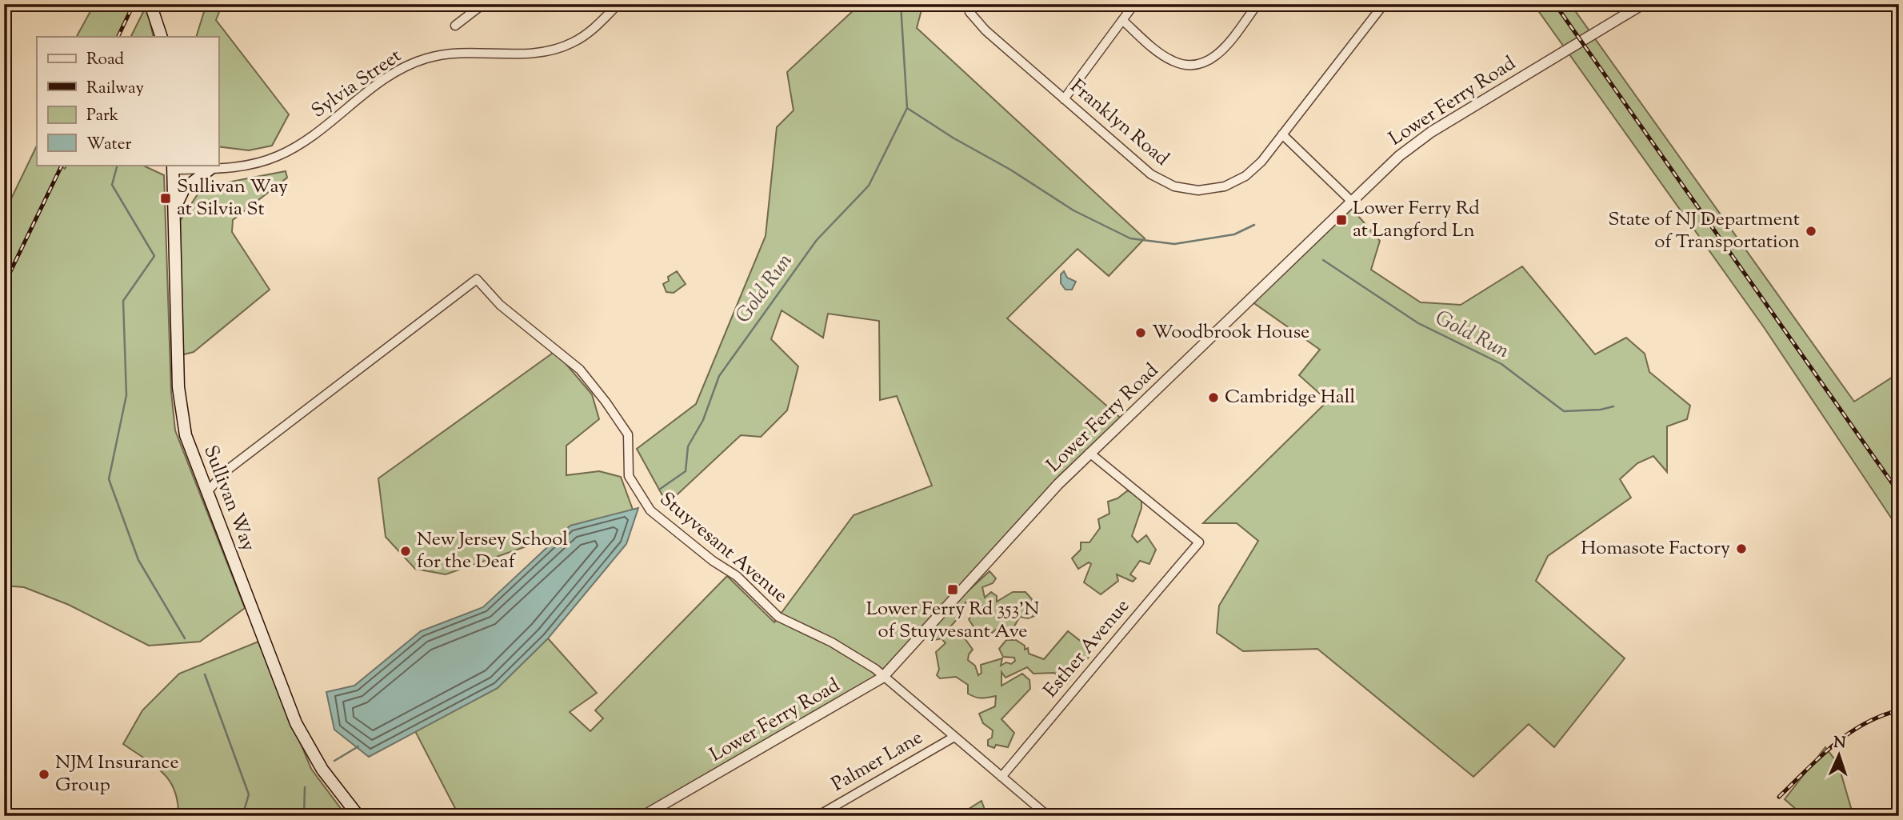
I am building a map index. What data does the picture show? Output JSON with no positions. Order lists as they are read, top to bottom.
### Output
{
  "streets": {
    "main road": ["Sullivan Way"],
    "street": [
      "Sylvia Street",
      "Lower Ferry Road",
      "Franklyn Road",
      "Stuyvesant Avenue",
      "Esther Avenue",
      "Palmer Lane"
    ]
  },
  "crossings": [
    ["Sylvia Street", "Sullivan Way"],
    ["Lower Ferry Road", "Stuyvesant Avenue"],
    ["Lower Ferry Road", "Esther Avenue"],
    ["Sullivan Way", "Stuyvesant Avenue"],
    ["Stuyvesant Avenue", "Esther Avenue"],
    ["Stuyvesant Avenue", "Palmer Lane"]
  ],
  "water": ["Gold Run"],
  "places": {
    "transit": ["Sullivan Way at Silvia St", "Lower Ferry Rd at Langford Ln", "Lower Ferry Rd 353'N of Stuyvesant Ave"],
    "other": [
      "State of NJ Department of Transportation",
      "Woodbrook House",
      "Cambridge Hall",
      "Homasote Factory",
      "New Jersey School for the Deaf",
      "NJM Insurance Group"
    ]
  },
  "legend": [
    "Road",
    "Railway",
    "Park",
    "Water"
  ],
  "north": "top"
}
